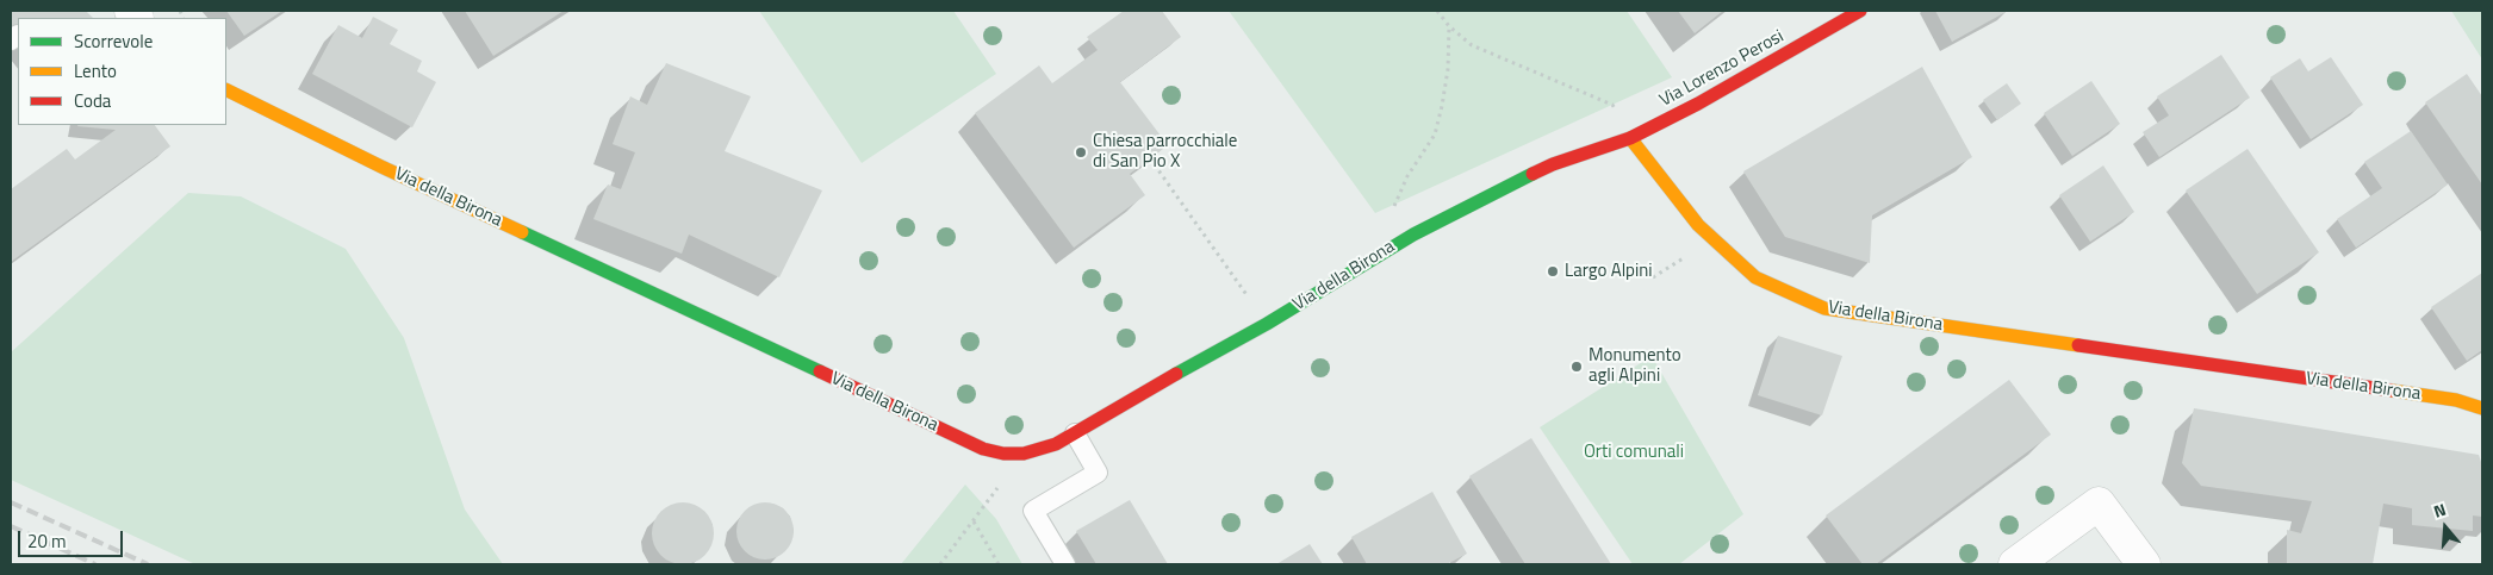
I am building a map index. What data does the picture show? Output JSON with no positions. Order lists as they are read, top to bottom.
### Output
{
  "streets": {
    "street": ["Via Lorenzo Perosi", "Via della Birona"]
  },
  "crossings": [
    ["Via Lorenzo Perosi", "Via della Birona"]
  ],
  "parks": ["Orti comunali"],
  "places": ["Chiesa parrocchiale di San Pio X", "Largo Alpini", "Monumento agli Alpini"],
  "legend": ["Scorrevole", "Lento", "Coda"],
  "scale_bar": "20 m",
  "north": "top"
}
